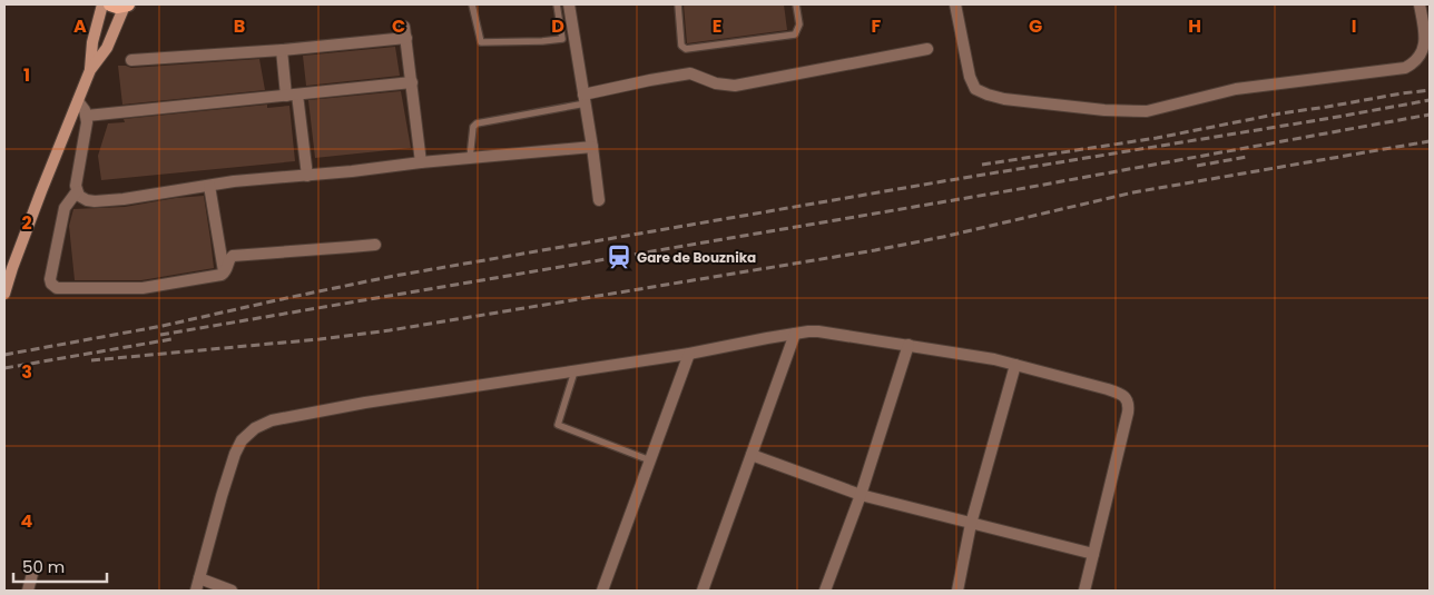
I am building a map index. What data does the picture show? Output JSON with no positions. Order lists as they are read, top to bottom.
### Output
{
  "places": {
    "station": ["Gare de Bouznika"]
  },
  "scale_bar": "50 m",
  "grid": {
    "columns": [
      "A",
      "B",
      "C",
      "D",
      "E",
      "F",
      "G",
      "H",
      "I"
    ],
    "rows": [
      "1",
      "2",
      "3",
      "4"
    ]
  }
}
